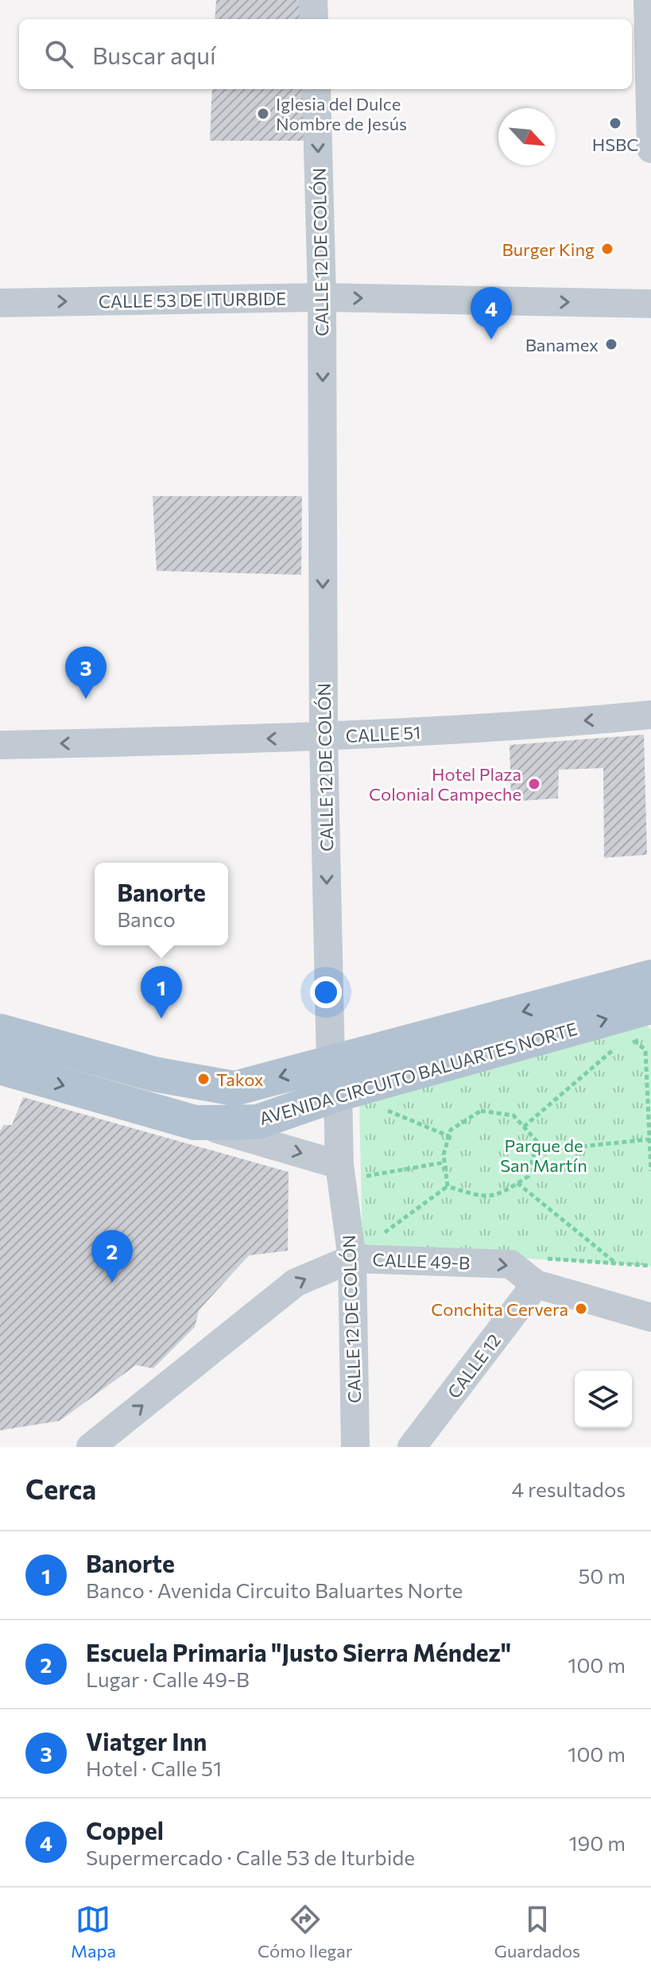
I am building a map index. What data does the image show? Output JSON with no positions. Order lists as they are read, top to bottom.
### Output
{
  "streets": {
    "main road": ["AVENIDA CIRCUITO BALUARTES NORTE"],
    "street": [
      "CALLE 12 DE COLÓN",
      "CALLE 53 DE ITURBIDE",
      "CALLE 51",
      "CALLE 49-B",
      "CALLE 12"
    ]
  },
  "crossings": [
    ["CALLE 12 DE COLÓN", "CALLE 53 DE ITURBIDE"],
    ["CALLE 12 DE COLÓN", "CALLE 51"],
    ["CALLE 12 DE COLÓN", "AVENIDA CIRCUITO BALUARTES NORTE"],
    ["CALLE 12 DE COLÓN", "CALLE 49-B"],
    ["CALLE 49-B", "CALLE 12"]
  ],
  "one_way": [
    "CALLE 12 DE COLÓN",
    "CALLE 53 DE ITURBIDE",
    "CALLE 51",
    "CALLE 49-B"
  ],
  "parks": ["Parque de San Martín"],
  "places": [
    "Iglesia del Dulce Nombre de Jesús",
    "HSBC",
    "Burger King",
    "Banamex",
    "Hotel Plaza Colonial Campeche",
    "Takox",
    "Conchita Cervera"
  ],
  "north": "bottom right",
  "page": {
    "search": "Buscar aquí",
    "pins": [
      "4",
      "3",
      "1",
      "2"
    ],
    "popup": ["Banorte", "Banco"],
    "heading": ["Cerca", "4 resultados"],
    "list": [
      {
        "mark": "1",
        "name": "Banorte",
        "note": "Banco · Avenida Circuito Baluartes Norte",
        "value": "50 m"
      },
      {
        "mark": "2",
        "name": "Escuela Primaria \"Justo Sierra Méndez\"",
        "note": "Lugar · Calle 49-B",
        "value": "100 m"
      },
      {
        "mark": "3",
        "name": "Viatger Inn",
        "note": "Hotel · Calle 51",
        "value": "100 m"
      },
      {
        "mark": "4",
        "name": "Coppel",
        "note": "Supermercado · Calle 53 de Iturbide",
        "value": "190 m"
      }
    ],
    "nav": ["Mapa", "Cómo llegar", "Guardados"]
  }
}
